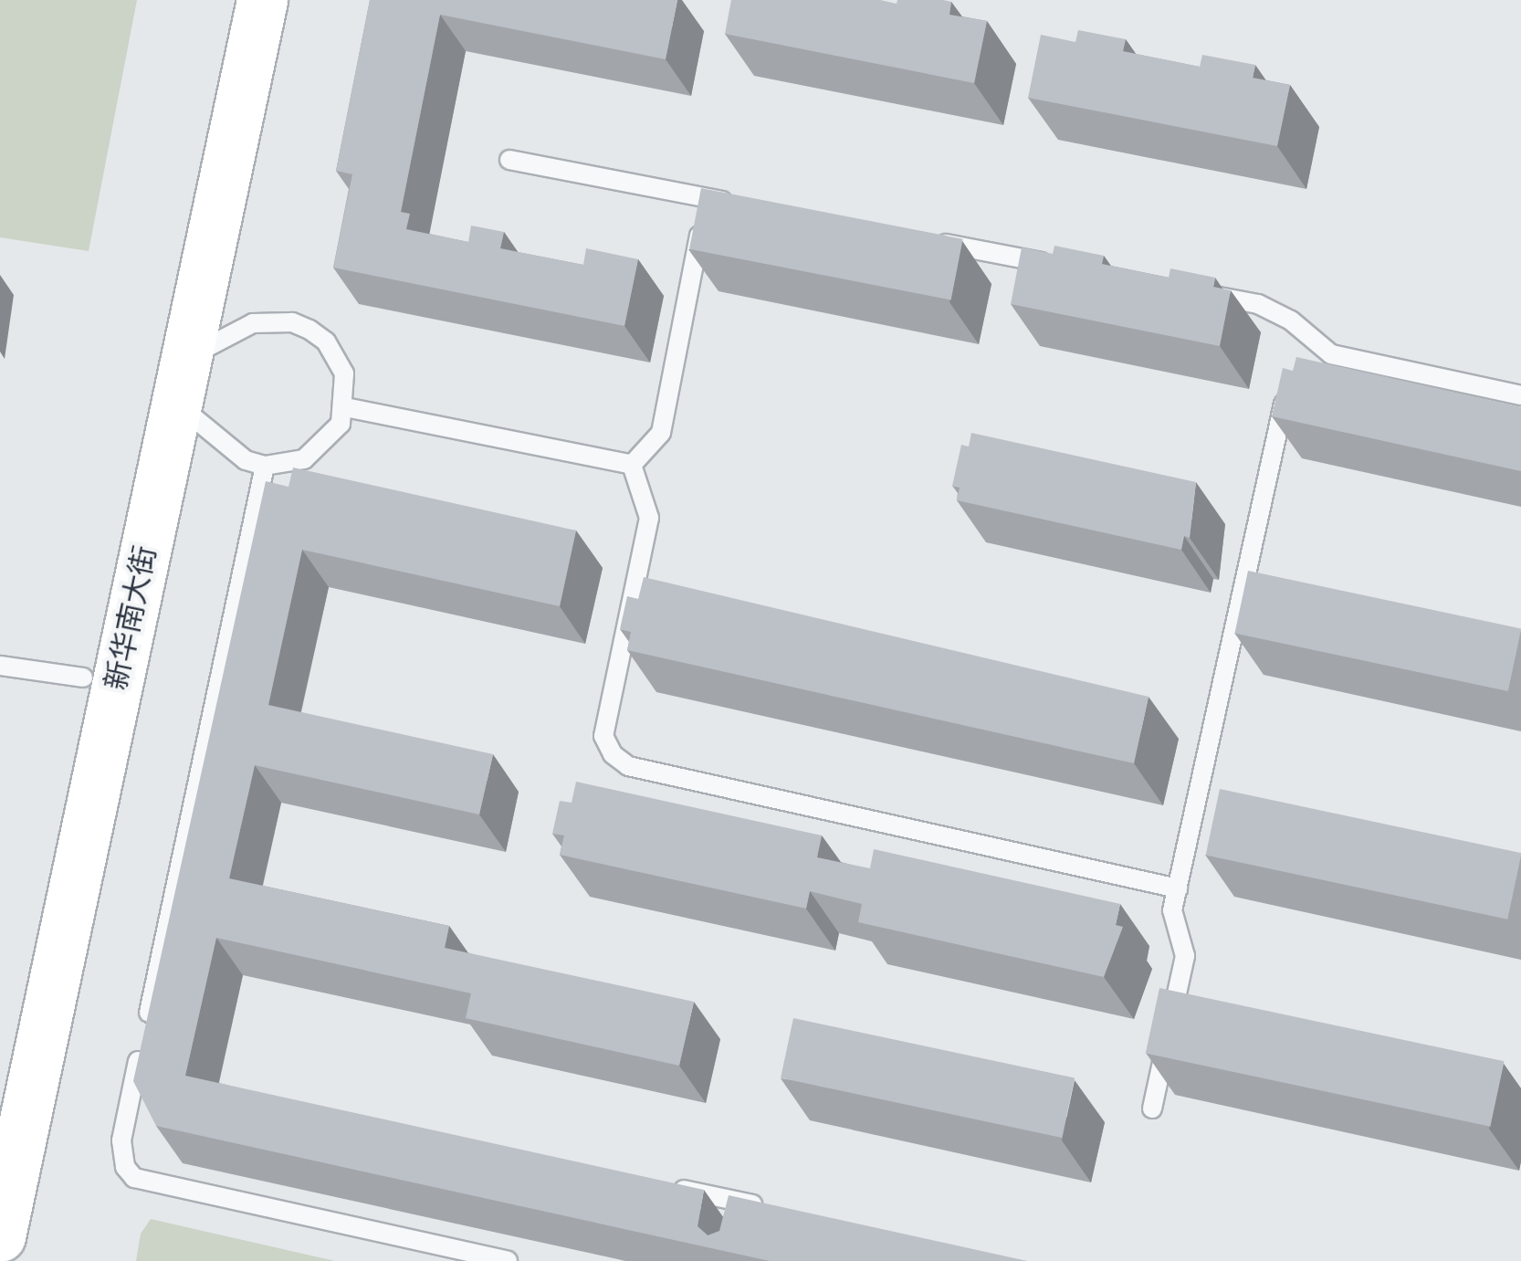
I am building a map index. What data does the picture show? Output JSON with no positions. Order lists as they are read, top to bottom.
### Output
{
  "streets": {
    "main road": ["新华南大街"]
  }
}
